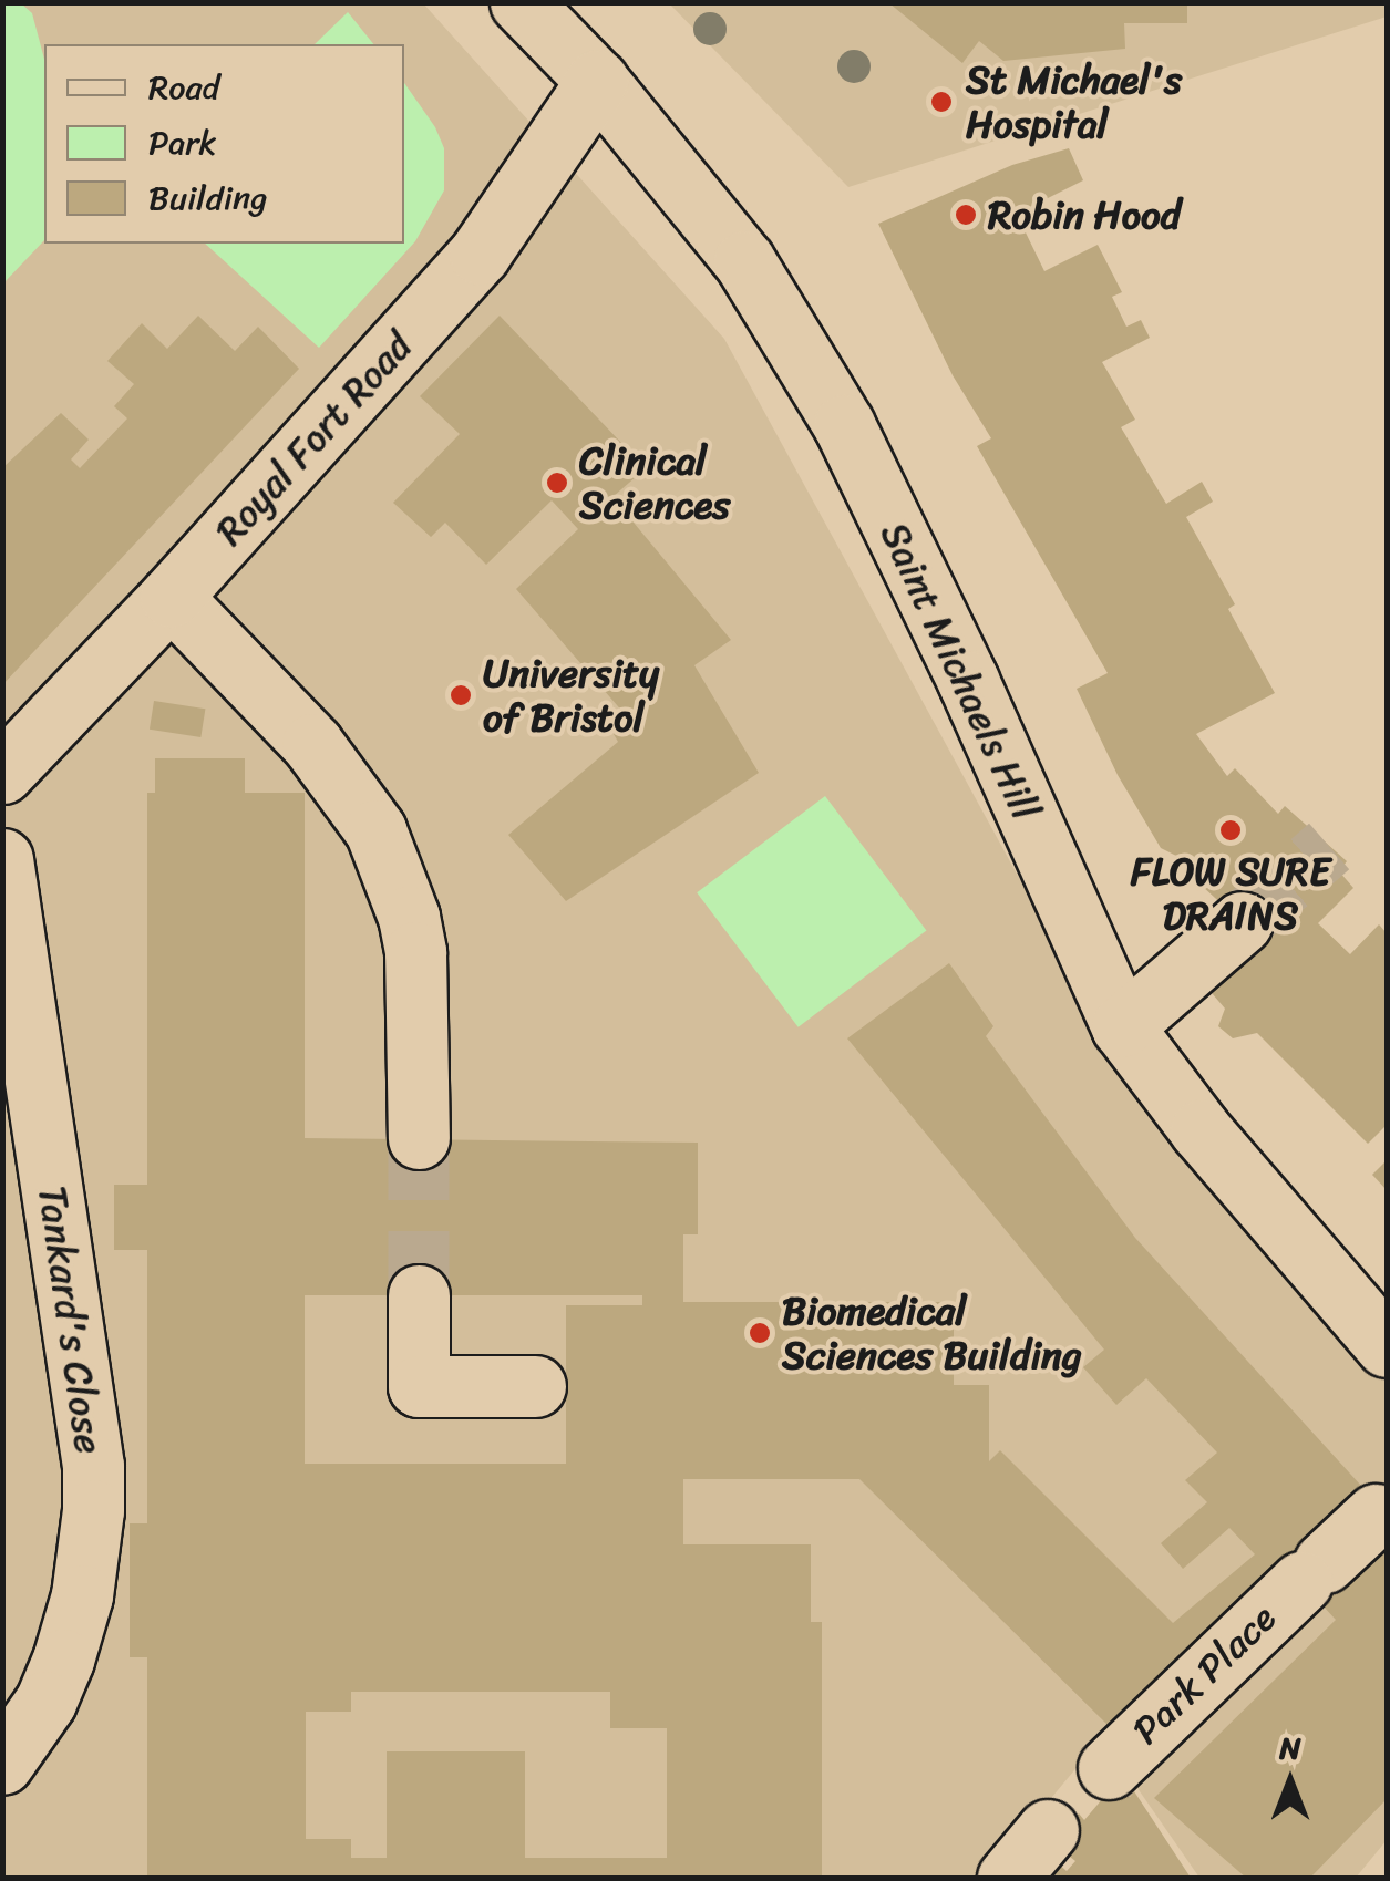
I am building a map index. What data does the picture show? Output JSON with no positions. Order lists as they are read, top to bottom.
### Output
{
  "streets": {
    "street": [
      "Royal Fort Road",
      "Saint Michaels Hill",
      "Tankard's Close",
      "Park Place"
    ]
  },
  "crossings": [
    ["Royal Fort Road", "Saint Michaels Hill"]
  ],
  "places": [
    "St Michael's Hospital",
    "Robin Hood",
    "Clinical Sciences",
    "University of Bristol",
    "FLOW SURE DRAINS",
    "Biomedical Sciences Building"
  ],
  "legend": ["Road", "Park", "Building"],
  "north": "top"
}
